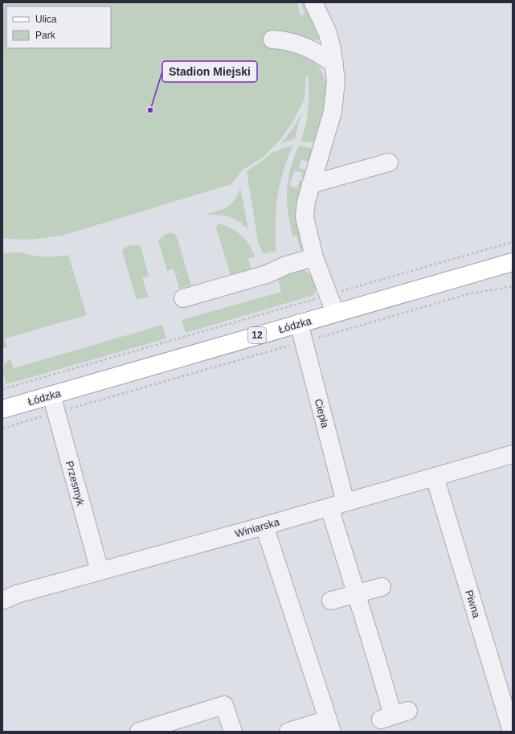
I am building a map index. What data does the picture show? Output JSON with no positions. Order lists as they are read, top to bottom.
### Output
{
  "streets": {
    "main road": ["Łódzka", "12"],
    "street": [
      "Ciepła",
      "Przesmyk",
      "Winiarska",
      "Piwna"
    ]
  },
  "crossings": [
    ["Łódzka", "Ciepła"],
    ["Łódzka", "Przesmyk"],
    ["Ciepła", "Winiarska"],
    ["Przesmyk", "Winiarska"],
    ["Winiarska", "Piwna"]
  ],
  "places": ["Stadion Miejski"],
  "legend": ["Ulica", "Park"]
}
